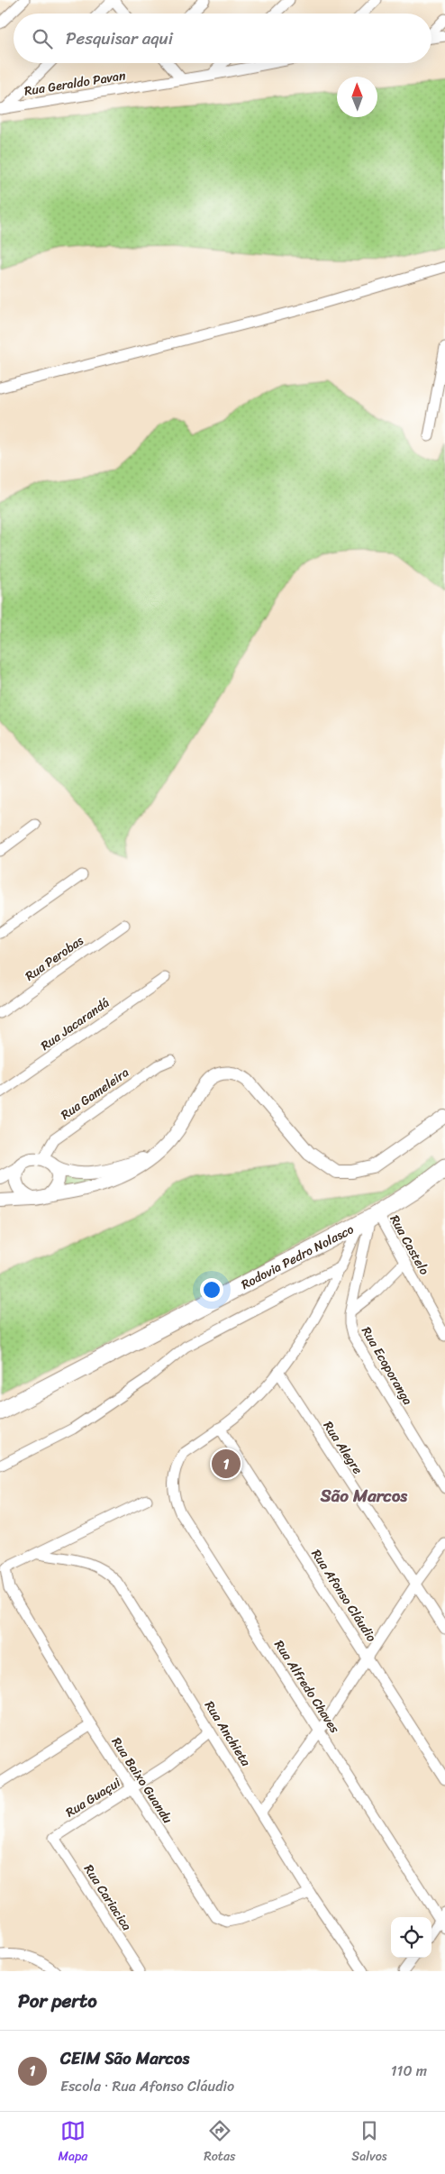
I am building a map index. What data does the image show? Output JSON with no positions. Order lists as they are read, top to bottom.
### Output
{
  "streets": {
    "highway": ["Rodovia Pedro Nolasco"],
    "street": [
      "Rua Geraldo Pavan",
      "Rua Perobas",
      "Rua Jacarandá",
      "Rua Gameleira",
      "Rua Castelo",
      "Rua Ecoporanga",
      "Rua Alegre",
      "Rua Afonso Cláudio",
      "Rua Alfredo Chaves",
      "Rua Anchieta",
      "Rua Baixo Guandu",
      "Rua Guaçui",
      "Rua Cariacica"
    ]
  },
  "crossings": [
    ["Rua Castelo", "Rodovia Pedro Nolasco"],
    ["Rua Castelo", "Rua Ecoporanga"],
    ["Rodovia Pedro Nolasco", "Rua Ecoporanga"],
    ["Rua Afonso Cláudio", "Rua Alfredo Chaves"],
    ["Rua Anchieta", "Rua Baixo Guandu"],
    ["Rua Anchieta", "Rua Guaçui"],
    ["Rua Baixo Guandu", "Rua Guaçui"],
    ["Rua Guaçui", "Rua Cariacica"]
  ],
  "districts": ["São Marcos"],
  "north": "top",
  "page": {
    "search": "Pesquisar aqui",
    "pins": "1",
    "heading": "Por perto",
    "list": [
      {
        "mark": "1",
        "name": "CEIM São Marcos",
        "note": "Escola · Rua Afonso Cláudio",
        "value": "110 m"
      }
    ],
    "nav": ["Mapa", "Rotas", "Salvos"]
  }
}
